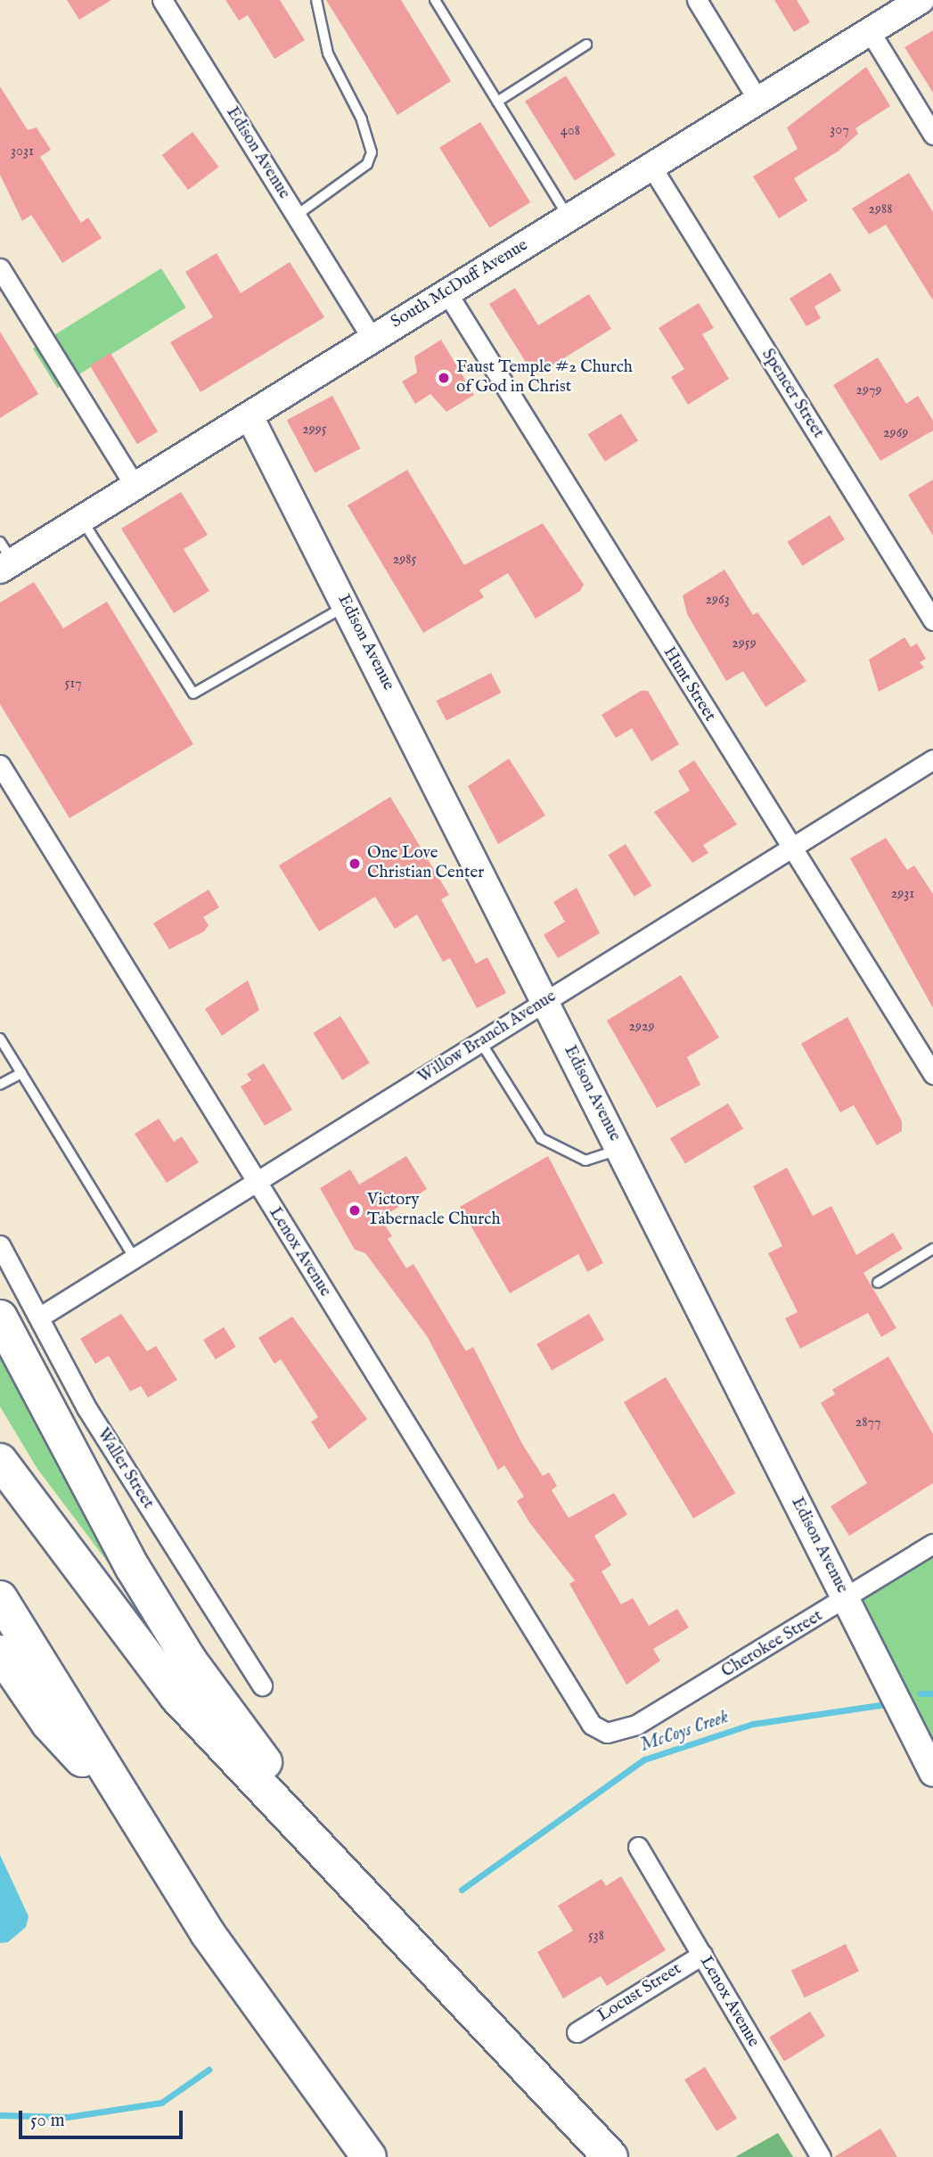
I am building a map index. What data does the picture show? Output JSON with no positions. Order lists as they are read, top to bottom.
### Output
{
  "streets": {
    "main road": ["Edison Avenue", "South McDuff Avenue"],
    "street": [
      "Spencer Street",
      "Hunt Street",
      "Willow Branch Avenue",
      "Lenox Avenue",
      "Waller Street",
      "Cherokee Street",
      "Locust Street"
    ]
  },
  "crossings": [
    ["Edison Avenue", "South McDuff Avenue"],
    ["Edison Avenue", "Willow Branch Avenue"],
    ["Edison Avenue", "Cherokee Street"],
    ["South McDuff Avenue", "Spencer Street"],
    ["South McDuff Avenue", "Hunt Street"],
    ["Hunt Street", "Willow Branch Avenue"],
    ["Willow Branch Avenue", "Lenox Avenue"],
    ["Willow Branch Avenue", "Waller Street"],
    ["Lenox Avenue", "Cherokee Street"],
    ["Lenox Avenue", "Locust Street"]
  ],
  "water": ["McCoys Creek"],
  "places": ["Faust Temple #2 Church of God in Christ", "One Love Christian Center", "Victory Tabernacle Church"],
  "house_numbers": [
    "307",
    "408",
    "3031",
    "2988",
    "2979",
    "2995",
    "2969",
    "2985",
    "2963",
    "2959",
    "517",
    "2931",
    "2929",
    "2877",
    "538"
  ],
  "scale_bar": "50 m"
}
